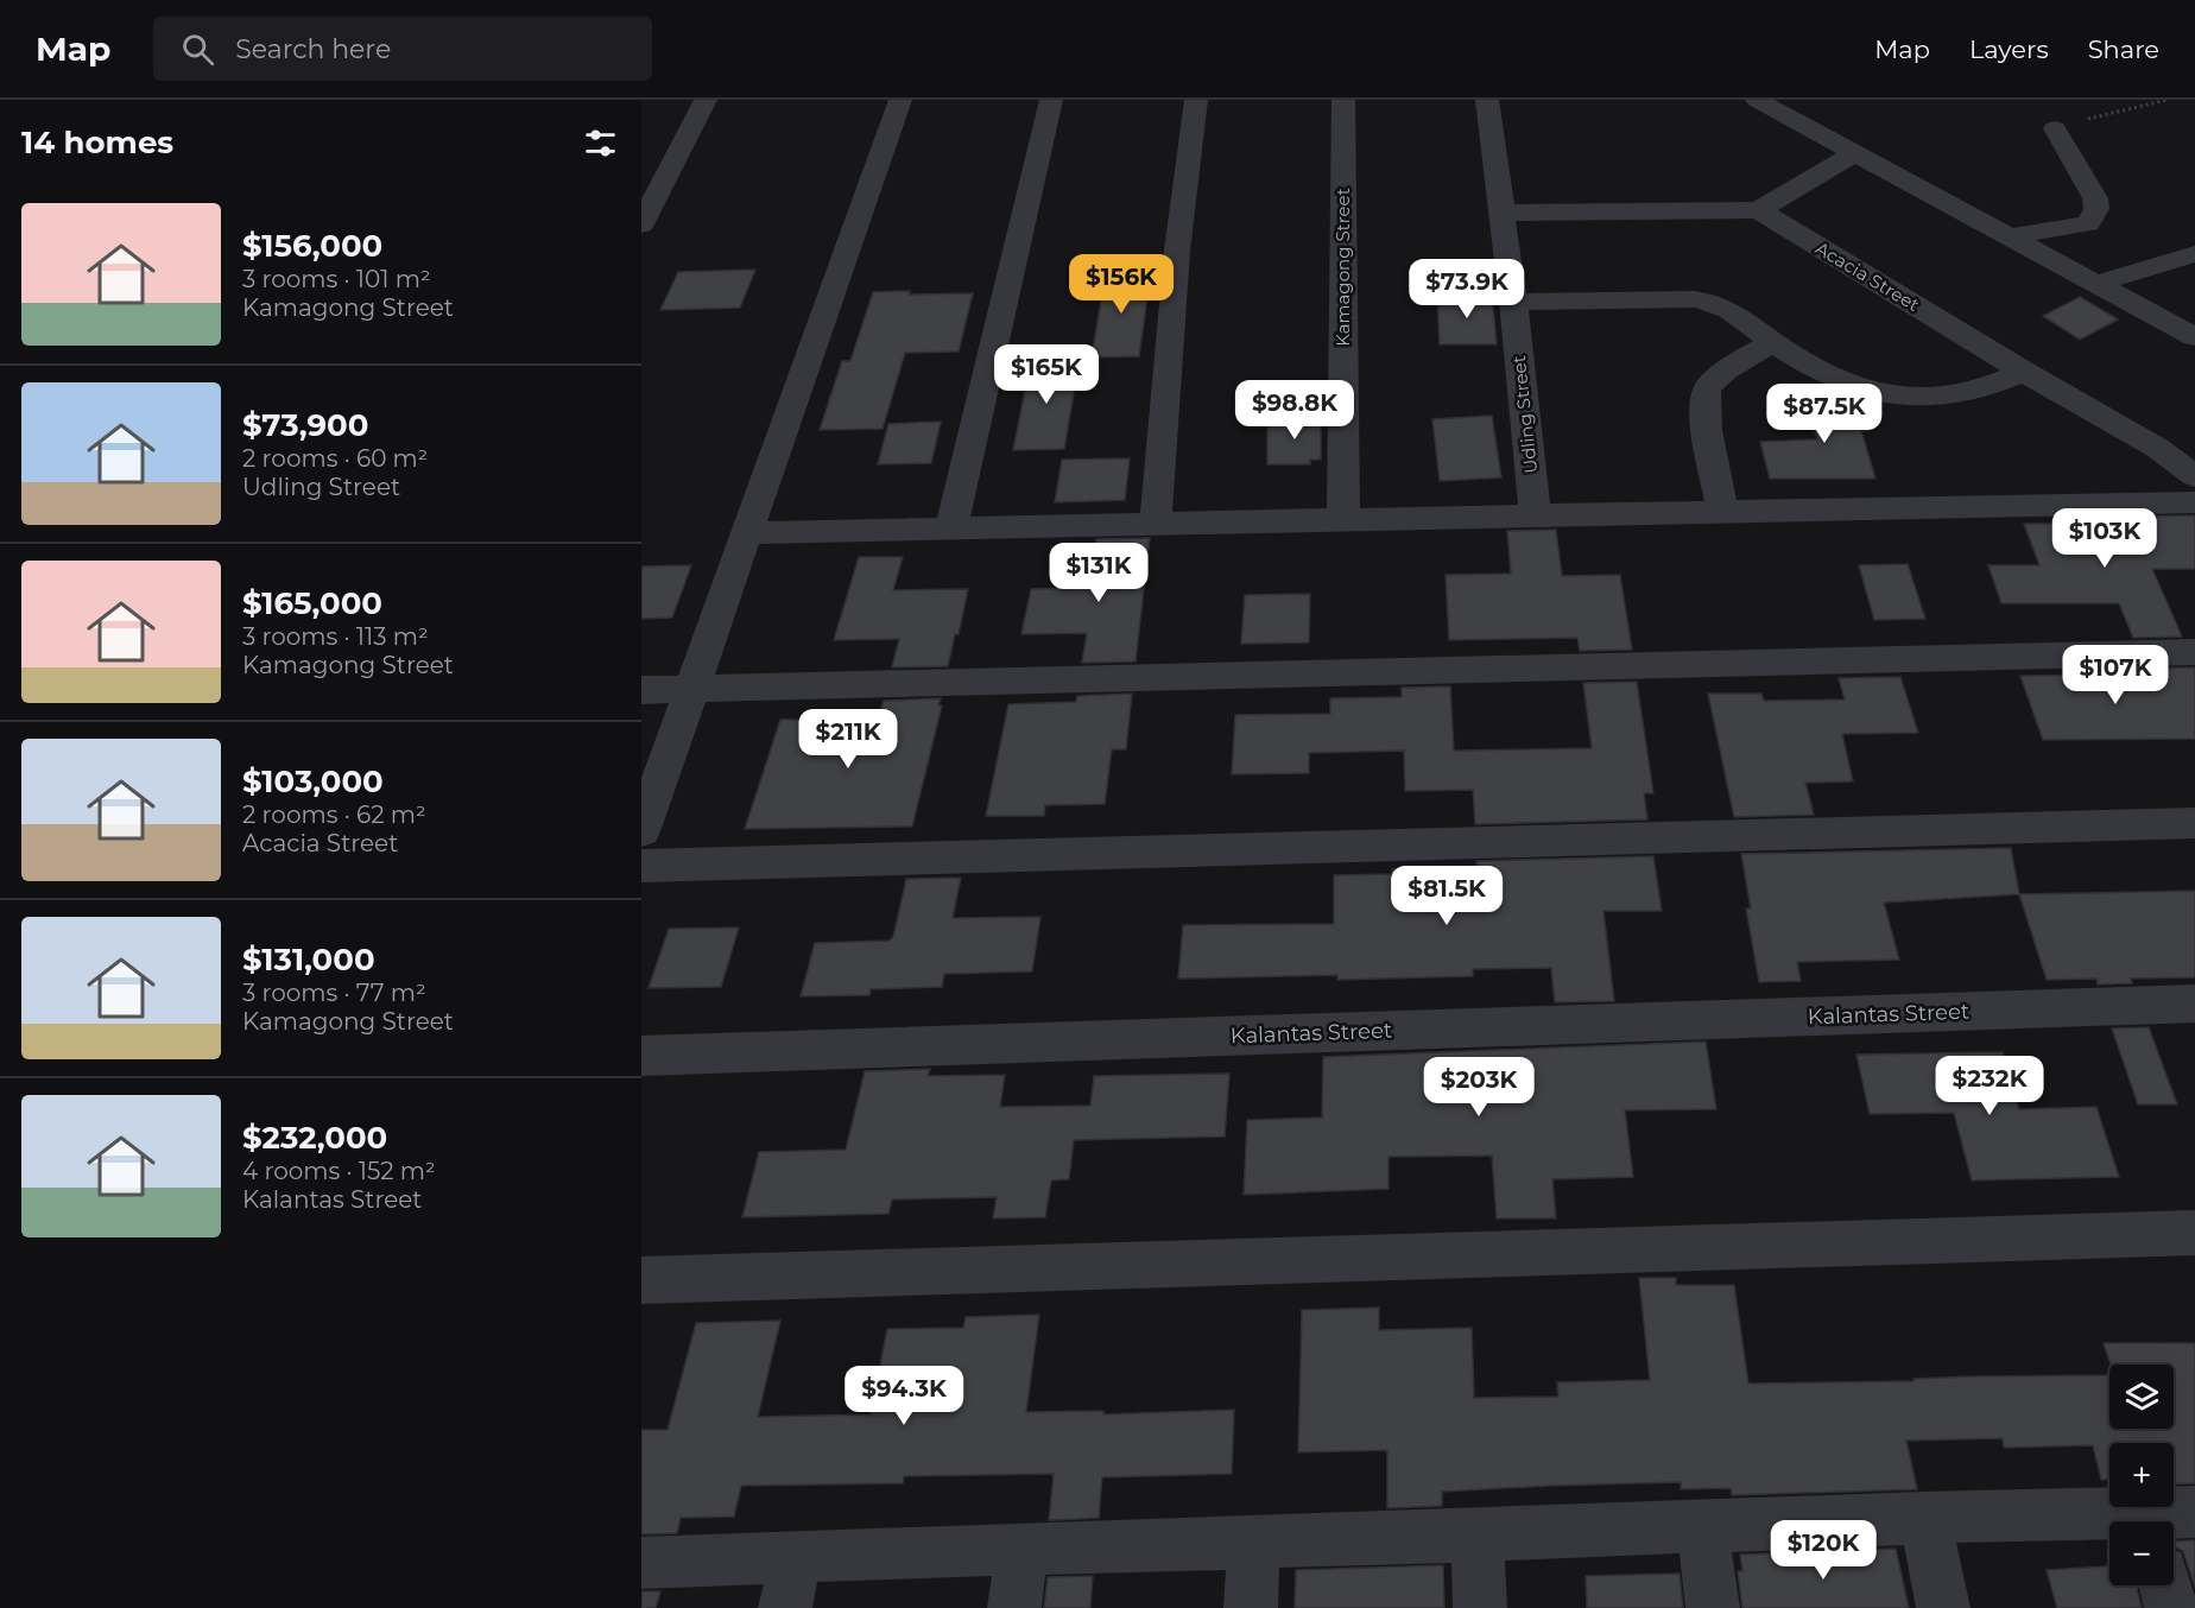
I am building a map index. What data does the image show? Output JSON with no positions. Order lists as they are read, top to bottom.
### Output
{
  "streets": {
    "street": [
      "Kamagong Street",
      "Acacia Street",
      "Udling Street",
      "Kalantas Street"
    ]
  },
  "page": {
    "header": "Map",
    "search": "Search here",
    "nav": ["Map", "Layers", "Share"],
    "heading": "14 homes",
    "list": [
      {
        "name": "$156,000",
        "note": "3 rooms · 101 m² · Kamagong Street"
      },
      {
        "name": "$73,900",
        "note": "2 rooms · 60 m² · Udling Street"
      },
      {
        "name": "$165,000",
        "note": "3 rooms · 113 m² · Kamagong Street"
      },
      {
        "name": "$103,000",
        "note": "2 rooms · 62 m² · Acacia Street"
      },
      {
        "name": "$131,000",
        "note": "3 rooms · 77 m² · Kamagong Street"
      },
      {
        "name": "$232,000",
        "note": "4 rooms · 152 m² · Kalantas Street"
      }
    ],
    "price": [
      "$156K",
      "$73.9K",
      "$165K",
      "$98.8K",
      "$87.5K",
      "$103K",
      "$131K",
      "$107K",
      "$211K",
      "$81.5K",
      "$232K",
      "$203K",
      "$94.3K",
      "$120K"
    ],
    "map_buttons": ["+", "−"]
  }
}
